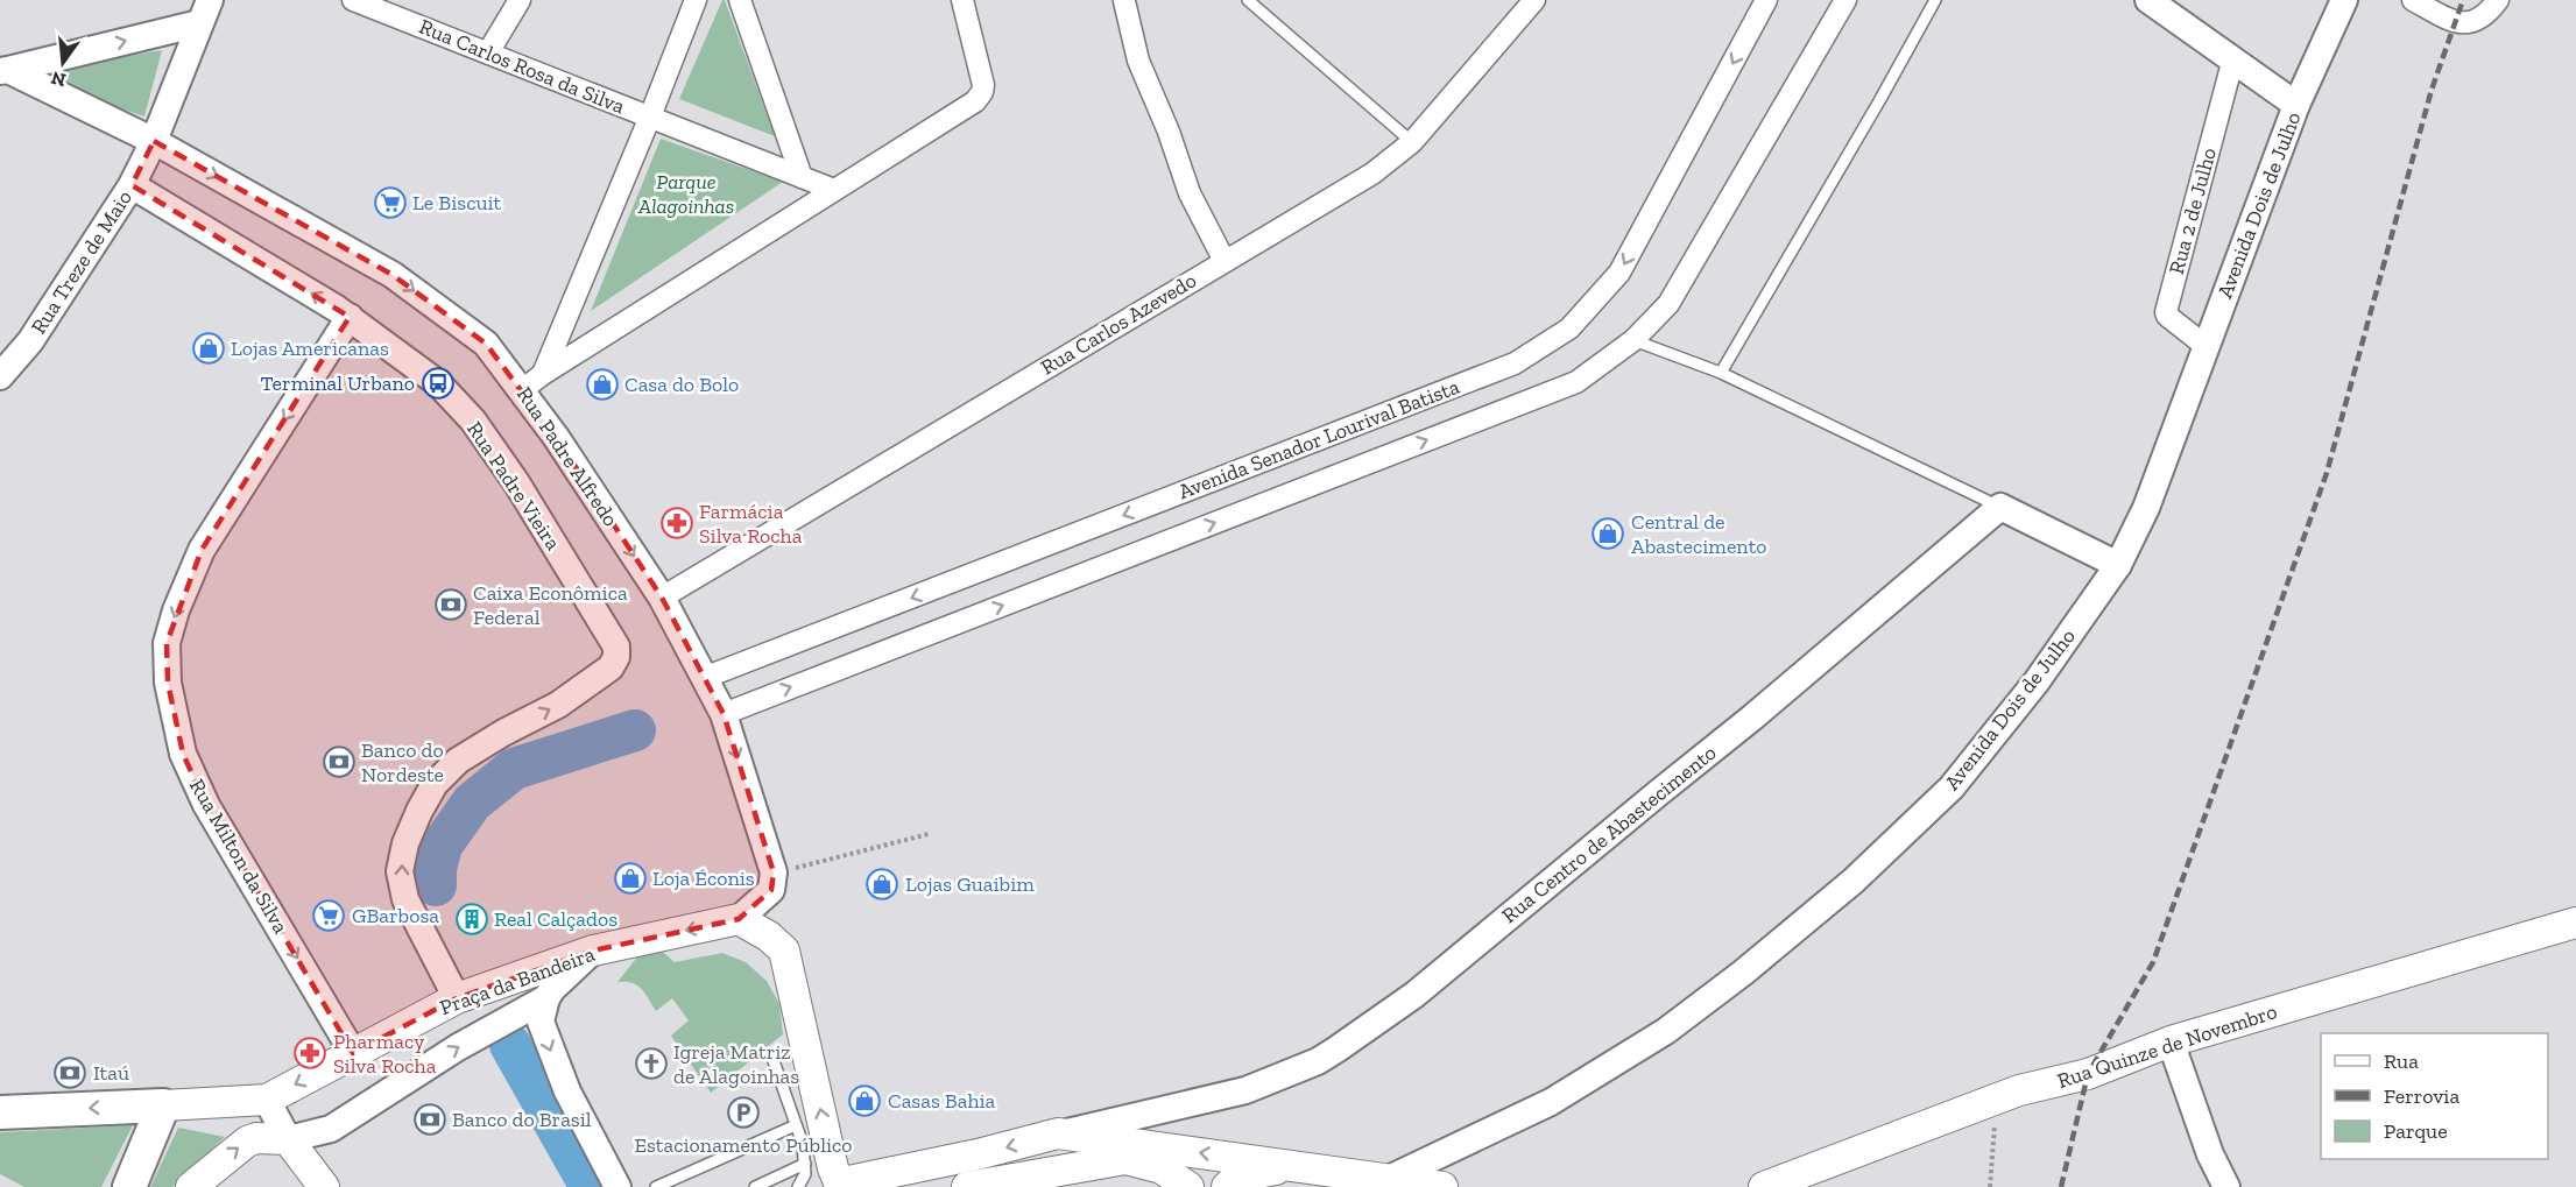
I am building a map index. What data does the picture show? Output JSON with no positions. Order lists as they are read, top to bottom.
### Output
{
  "streets": {
    "main road": ["Praça da Bandeira", "Rua Quinze de Novembro"],
    "street": [
      "Rua Carlos Rosa da Silva",
      "Avenida Dois de Julho",
      "Rua 2 de Julho",
      "Rua Treze de Maio",
      "Rua Carlos Azevedo",
      "Avenida Senador Lourival Batista",
      "Rua Padre Alfredo",
      "Rua Padre Vieira",
      "Rua Centro de Abastecimento",
      "Rua Milton da Silva"
    ]
  },
  "crossings": [
    ["Avenida Dois de Julho", "Rua 2 de Julho"],
    ["Rua Treze de Maio", "Rua Padre Alfredo"],
    ["Rua Treze de Maio", "Rua Padre Vieira"],
    ["Rua Carlos Azevedo", "Rua Padre Alfredo"],
    ["Avenida Senador Lourival Batista", "Rua Padre Alfredo"],
    ["Rua Padre Vieira", "Rua Milton da Silva"],
    ["Rua Padre Vieira", "Praça da Bandeira"],
    ["Rua Milton da Silva", "Praça da Bandeira"]
  ],
  "one_way": ["Rua Padre Alfredo", "Rua Milton da Silva"],
  "parks": ["Parque Alagoinhas"],
  "places": {
    "supermarket": ["Le Biscuit", "GBarbosa"],
    "shop": [
      "Lojas Americanas",
      "Casa do Bolo",
      "Central de Abastecimento",
      "Loja Éconis",
      "Lojas Guaibim",
      "Casas Bahia"
    ],
    "bus stop": ["Terminal Urbano"],
    "pharmacy": ["Farmácia Silva Rocha", "Pharmacy Silva Rocha"],
    "bank": [
      "Caixa Econômica Federal",
      "Banco do Nordeste",
      "Itaú",
      "Banco do Brasil"
    ],
    "building": ["Real Calçados"],
    "church": ["Igreja Matriz de Alagoinhas"],
    "parking": ["Estacionamento Público"]
  },
  "legend": ["Rua", "Ferrovia", "Parque"],
  "north": "bottom"
}
